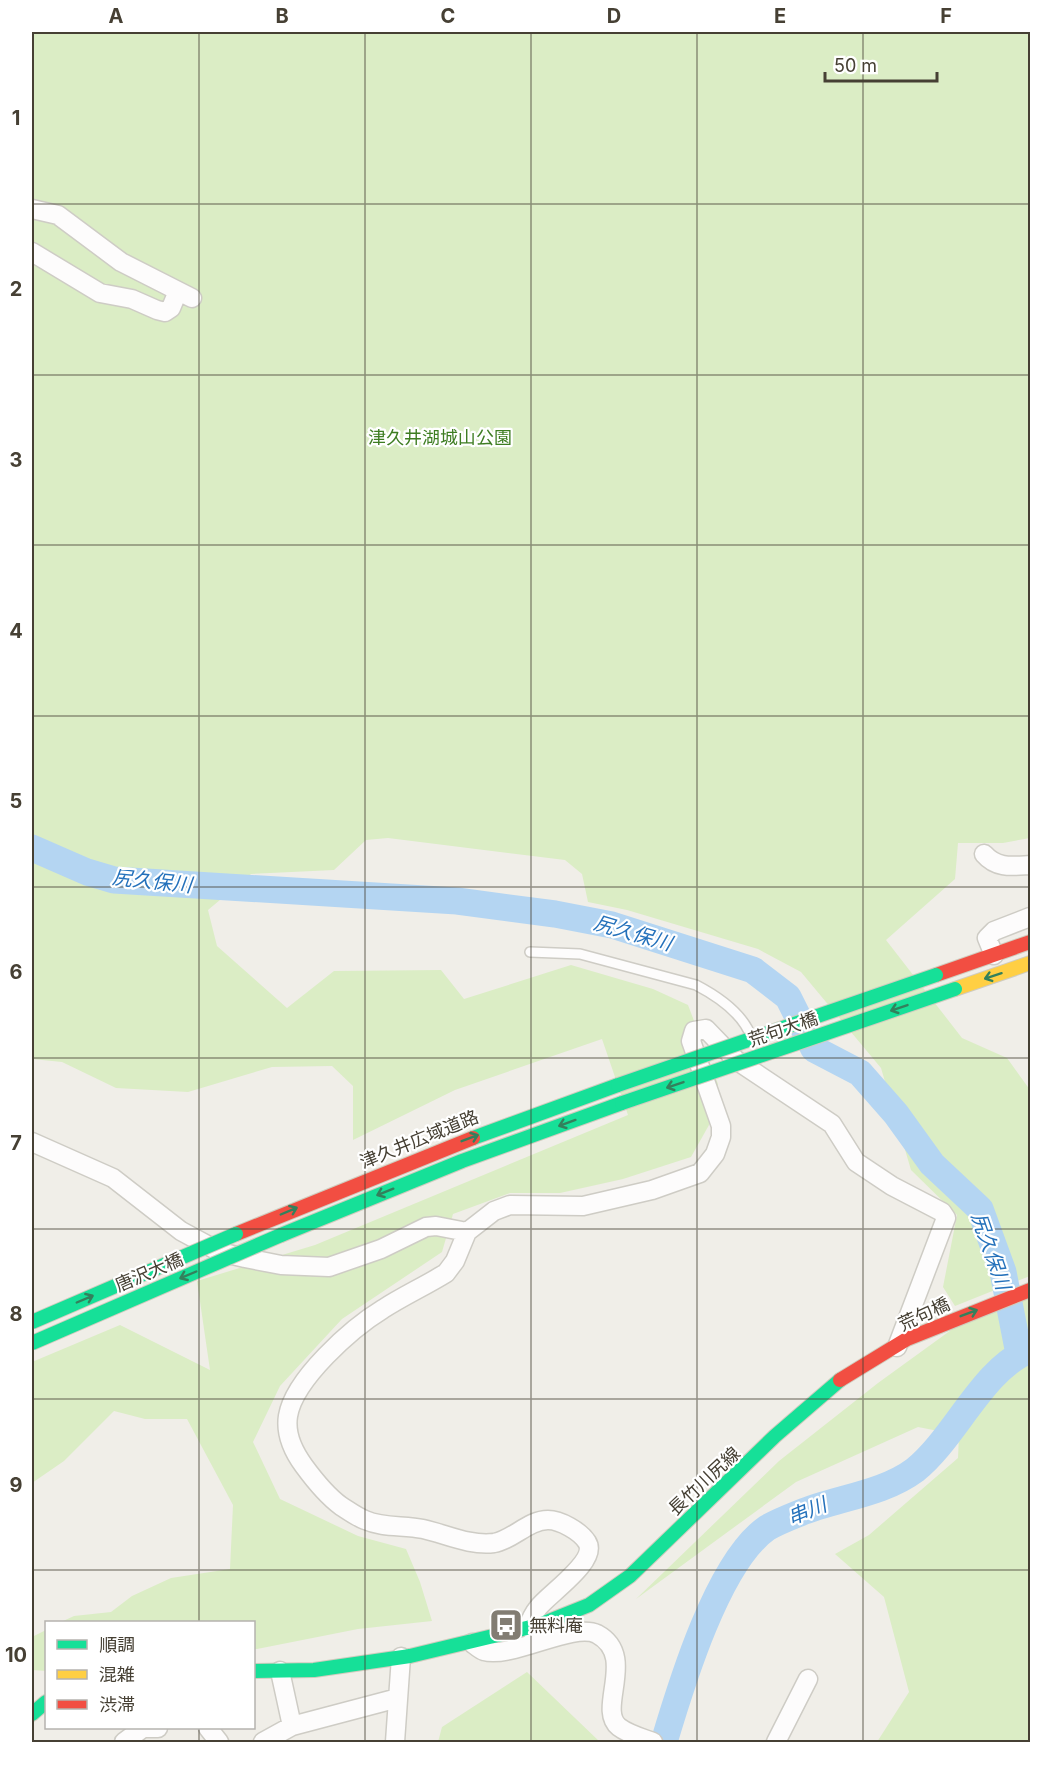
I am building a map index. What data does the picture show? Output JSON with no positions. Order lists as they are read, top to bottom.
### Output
{
  "streets": {
    "main road": [
      "荒句大橋",
      "津久井広域道路",
      "唐沢大橋",
      "荒句橋",
      "長竹川尻線"
    ]
  },
  "crossings": [
    ["荒句大橋", "津久井広域道路"],
    ["津久井広域道路", "唐沢大橋"],
    ["荒句橋", "長竹川尻線"]
  ],
  "water": ["尻久保川", "串川"],
  "parks": ["津久井湖城山公園"],
  "places": {
    "bus stop": ["無料庵"]
  },
  "legend": ["順調", "混雑", "渋滞"],
  "scale_bar": "50 m",
  "grid": {
    "columns": [
      "A",
      "B",
      "C",
      "D",
      "E",
      "F"
    ],
    "rows": [
      "1",
      "2",
      "3",
      "4",
      "5",
      "6",
      "7",
      "8",
      "9",
      "10"
    ]
  }
}
